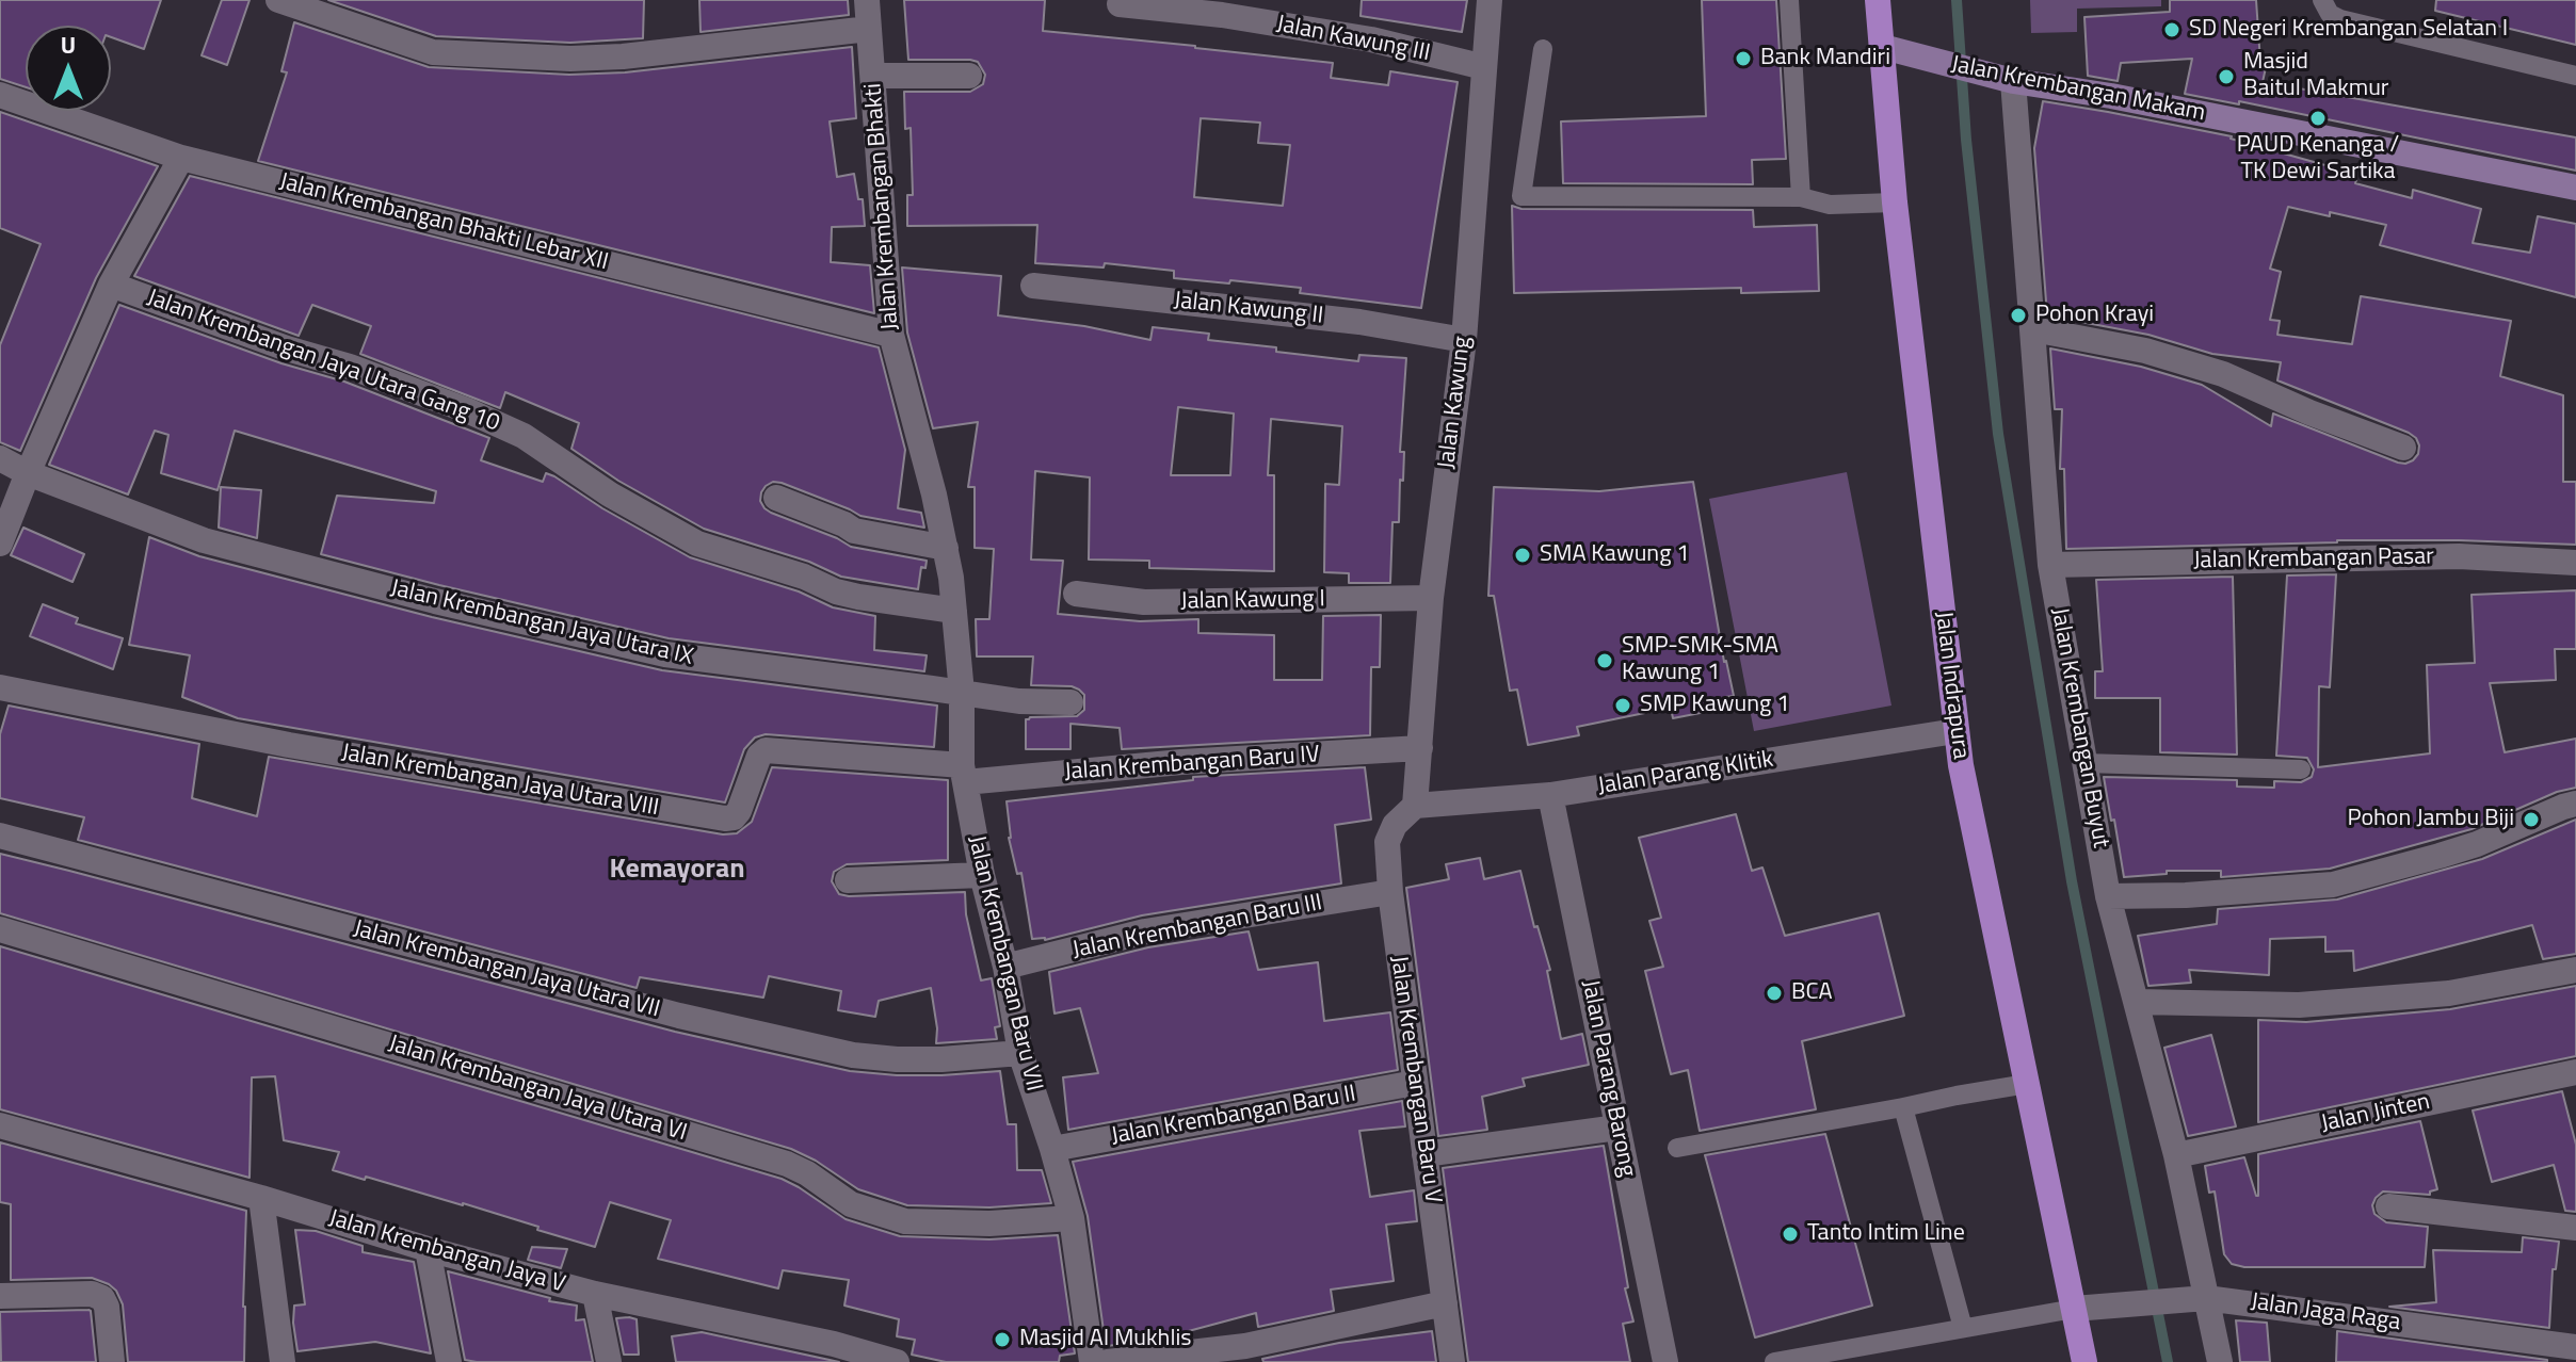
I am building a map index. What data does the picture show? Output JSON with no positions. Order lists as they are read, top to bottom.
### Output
{
  "streets": {
    "main road": ["Jalan Indrapura"],
    "street": [
      "Jalan Kawung III",
      "Jalan Krembangan Makam",
      "Jalan Krembangan Bhakti",
      "Jalan Krembangan Bhakti Lebar XII",
      "Jalan Kawung II",
      "Jalan Krembangan Jaya Utara Gang 10",
      "Jalan Kawung",
      "Jalan Krembangan Pasar",
      "Jalan Kawung I",
      "Jalan Krembangan Jaya Utara IX",
      "Jalan Krembangan Buyut",
      "Jalan Krembangan Baru IV",
      "Jalan Parang Klitik",
      "Jalan Krembangan Jaya Utara VIII",
      "Jalan Krembangan Baru III",
      "Jalan Krembangan Baru VII",
      "Jalan Krembangan Jaya Utara VII",
      "Jalan Parang Barong",
      "Jalan Krembangan Baru V",
      "Jalan Krembangan Jaya Utara VI",
      "Jalan Jinten",
      "Jalan Krembangan Baru II",
      "Jalan Krembangan Jaya V",
      "Jalan Jaga Raga"
    ]
  },
  "crossings": [
    ["Jalan Kawung III", "Jalan Kawung"],
    ["Jalan Krembangan Makam", "Jalan Indrapura"],
    ["Jalan Krembangan Makam", "Jalan Krembangan Buyut"],
    ["Jalan Krembangan Bhakti", "Jalan Krembangan Bhakti Lebar XII"],
    ["Jalan Krembangan Bhakti", "Jalan Krembangan Jaya Utara Gang 10"],
    ["Jalan Krembangan Bhakti", "Jalan Krembangan Baru VII"],
    ["Jalan Kawung II", "Jalan Kawung"],
    ["Jalan Krembangan Jaya Utara Gang 10", "Jalan Krembangan Baru VII"],
    ["Jalan Kawung", "Jalan Kawung I"],
    ["Jalan Kawung", "Jalan Krembangan Baru IV"],
    ["Jalan Kawung", "Jalan Parang Klitik"],
    ["Jalan Kawung", "Jalan Krembangan Baru V"],
    ["Jalan Krembangan Pasar", "Jalan Krembangan Buyut"],
    ["Jalan Krembangan Jaya Utara IX", "Jalan Krembangan Baru VII"],
    ["Jalan Indrapura", "Jalan Parang Klitik"],
    ["Jalan Indrapura", "Jalan Jaga Raga"],
    ["Jalan Krembangan Buyut", "Jalan Jinten"],
    ["Jalan Krembangan Buyut", "Jalan Jaga Raga"],
    ["Jalan Krembangan Baru IV", "Jalan Krembangan Jaya Utara VIII"],
    ["Jalan Krembangan Baru IV", "Jalan Krembangan Baru VII"],
    ["Jalan Parang Klitik", "Jalan Parang Barong"],
    ["Jalan Parang Klitik", "Jalan Krembangan Baru V"],
    ["Jalan Krembangan Jaya Utara VIII", "Jalan Krembangan Baru VII"],
    ["Jalan Krembangan Baru III", "Jalan Krembangan Baru VII"],
    ["Jalan Krembangan Baru III", "Jalan Krembangan Baru V"],
    ["Jalan Krembangan Baru VII", "Jalan Krembangan Jaya Utara VII"],
    ["Jalan Krembangan Baru VII", "Jalan Krembangan Jaya Utara VI"],
    ["Jalan Krembangan Baru VII", "Jalan Krembangan Baru II"],
    ["Jalan Krembangan Baru V", "Jalan Krembangan Baru II"]
  ],
  "districts": ["Kemayoran"],
  "places": [
    "SD Negeri Krembangan Selatan I",
    "Bank Mandiri",
    "Masjid Baitul Makmur",
    "PAUD Kenanga / TK Dewi Sartika",
    "Pohon Krayi",
    "SMA Kawung 1",
    "SMP-SMK-SMA Kawung 1",
    "SMP Kawung 1",
    "Pohon Jambu Biji",
    "BCA",
    "Tanto Intim Line",
    "Masjid Al Mukhlis"
  ],
  "north": "top"
}
